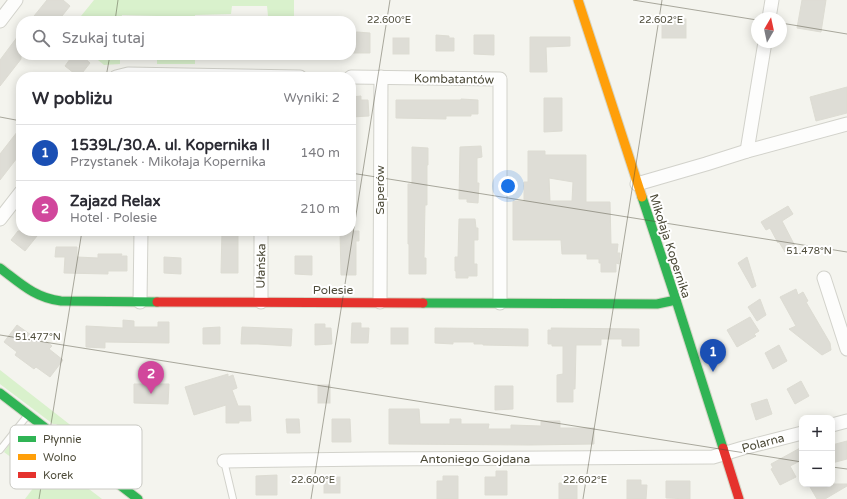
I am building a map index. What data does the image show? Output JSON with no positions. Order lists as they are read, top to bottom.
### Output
{
  "streets": {
    "street": [
      "Kombatantów",
      "Saperów",
      "Mikołaja Kopernika",
      "Ułańska",
      "Polesie",
      "Polarna",
      "Antoniego Gojdana"
    ]
  },
  "crossings": [
    ["Kombatantów", "Saperów"],
    ["Kombatantów", "Polesie"],
    ["Saperów", "Polesie"],
    ["Mikołaja Kopernika", "Polesie"],
    ["Mikołaja Kopernika", "Polarna"],
    ["Mikołaja Kopernika", "Antoniego Gojdana"],
    ["Ułańska", "Polesie"],
    ["Polarna", "Antoniego Gojdana"]
  ],
  "legend": ["Płynnie", "Wolno", "Korek"],
  "north": "top",
  "page": {
    "search": "Szukaj tutaj",
    "heading": ["W pobliżu", "Wyniki: 2"],
    "list": [
      {
        "mark": "1",
        "name": "1539L/30.A. ul. Kopernika II",
        "note": "Przystanek · Mikołaja Kopernika",
        "value": "140 m"
      },
      {
        "mark": "2",
        "name": "Zajazd Relax",
        "note": "Hotel · Polesie",
        "value": "210 m"
      }
    ],
    "pins": ["1", "2"],
    "map_buttons": ["+", "−"]
  },
  "coordinates": [
    "22.600°E",
    "22.602°E",
    "51.478°N",
    "51.477°N"
  ]
}
